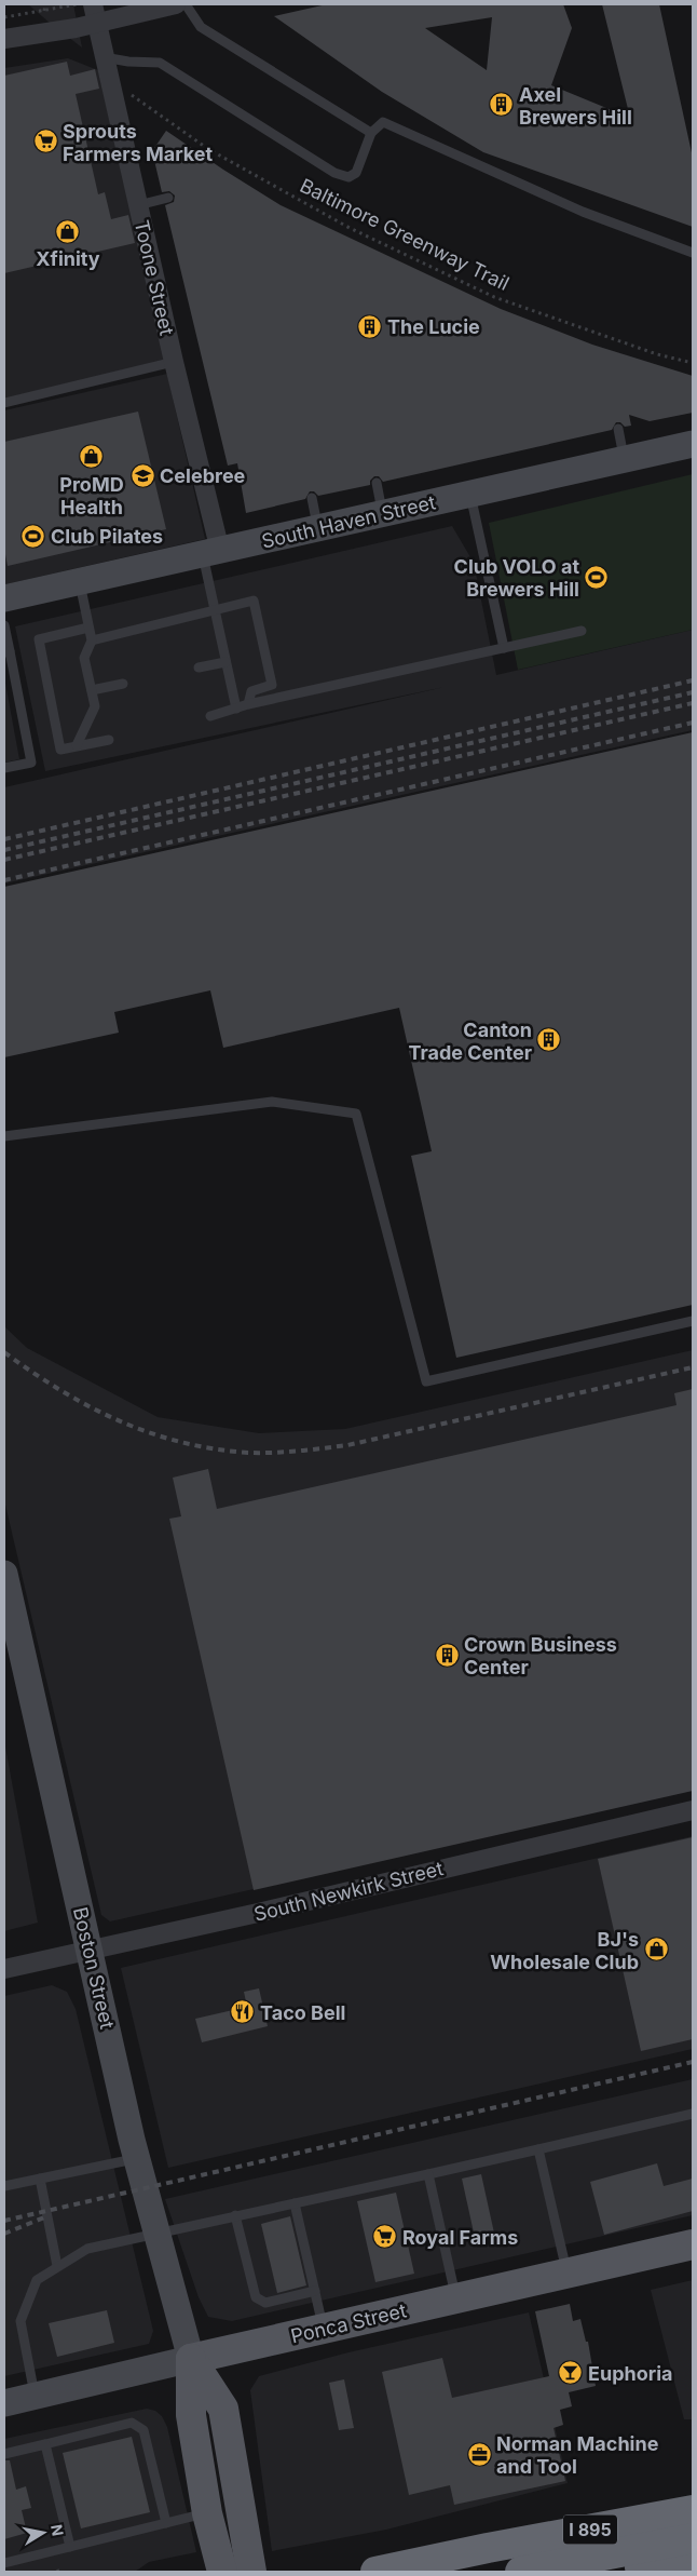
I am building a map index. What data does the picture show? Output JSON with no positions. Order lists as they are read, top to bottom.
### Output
{
  "streets": {
    "highway": ["I 895"],
    "main road": ["South Haven Street", "Boston Street", "Ponca Street"],
    "street": ["Toone Street", "South Newkirk Street"],
    "path": ["Baltimore Greenway Trail"]
  },
  "crossings": [
    ["Toone Street", "South Haven Street"],
    ["South Newkirk Street", "Boston Street"],
    ["Boston Street", "Ponca Street"]
  ],
  "places": {
    "building": [
      "Axel Brewers Hill",
      "The Lucie",
      "Canton Trade Center",
      "Crown Business Center"
    ],
    "supermarket": ["Sprouts Farmers Market", "Royal Farms"],
    "shop": ["Xfinity", "ProMD Health", "BJ's Wholesale Club"],
    "school or university": ["Celebree"],
    "sports": ["Club Pilates", "Club VOLO at Brewers Hill"],
    "restaurant": ["Taco Bell"],
    "bar": ["Euphoria"],
    "office": ["Norman Machine and Tool"]
  },
  "north": "right"
}
